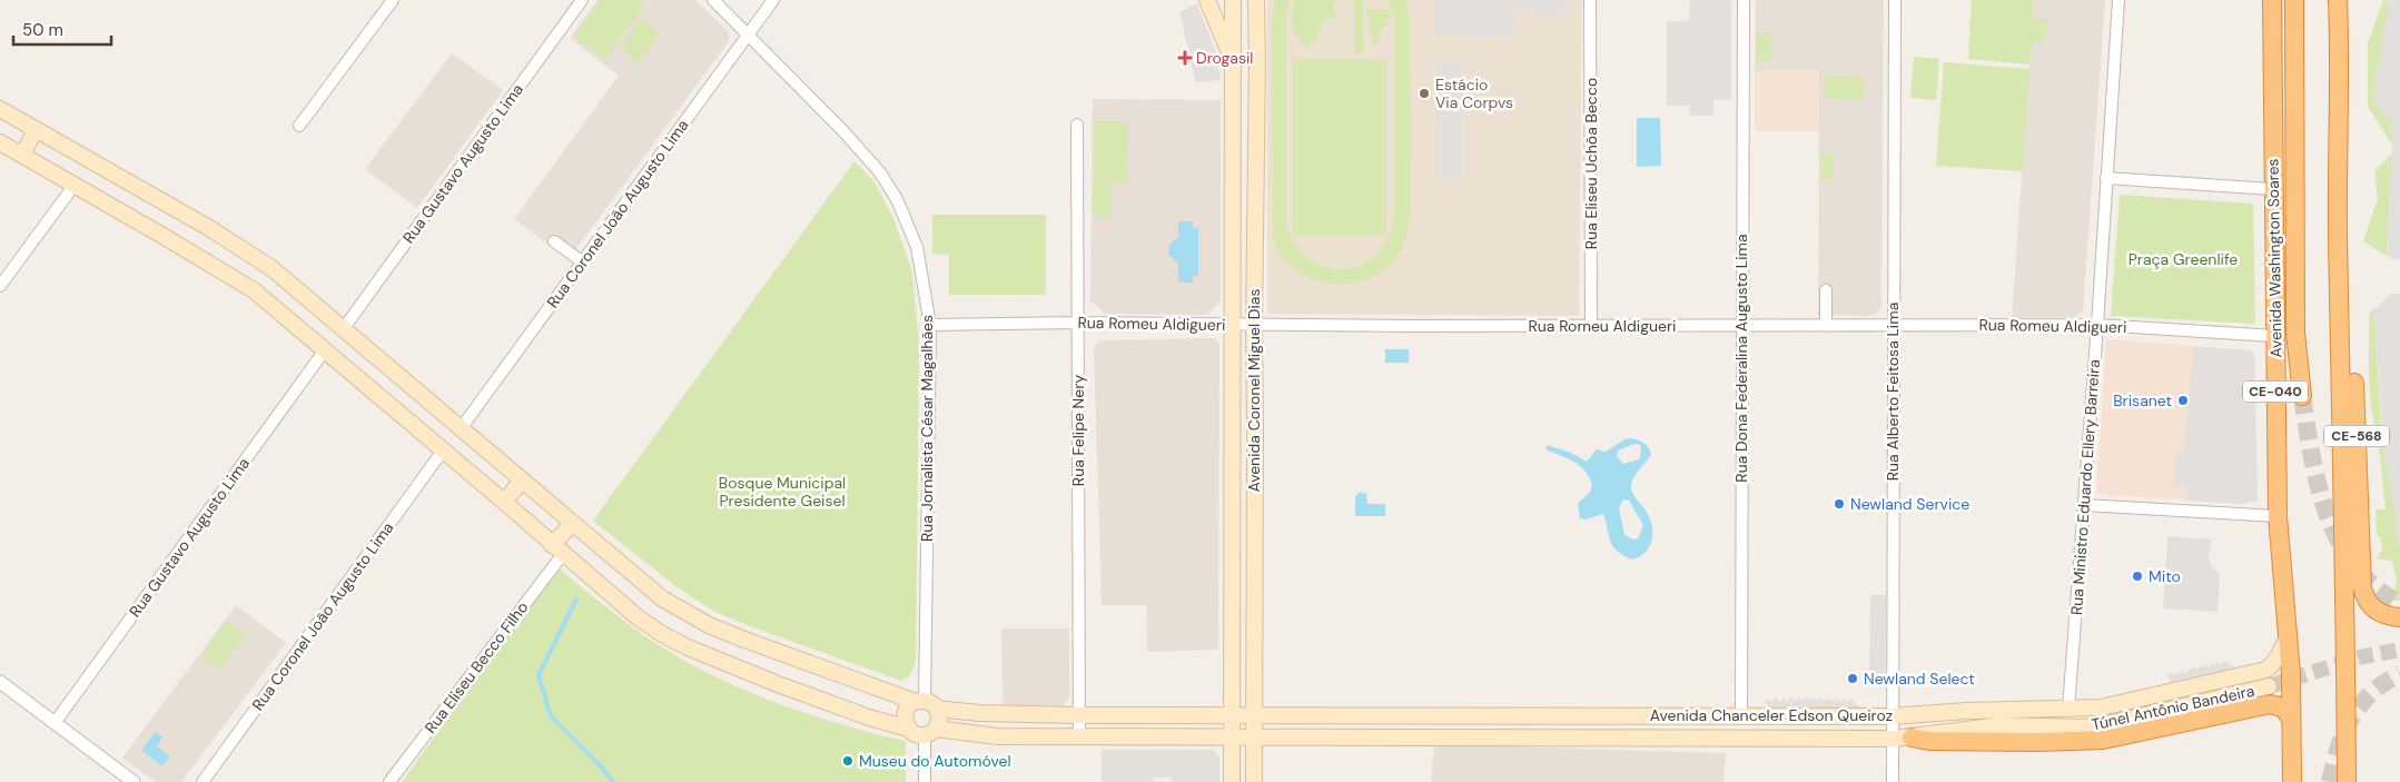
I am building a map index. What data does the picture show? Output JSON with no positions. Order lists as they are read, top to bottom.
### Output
{
  "streets": {
    "highway": ["Avenida Washington Soares", "CE-040", "CE-568"],
    "main road": ["Avenida Coronel Miguel Dias", "Túnel Antônio Bandeira", "Avenida Chanceler Edson Queiroz"],
    "street": [
      "Rua Gustavo Augusto Lima",
      "Rua Eliseu Uchôa Becco",
      "Rua Coronel João Augusto Lima",
      "Rua Romeu Aldigueri",
      "Rua Dona Federalina Augusto Lima",
      "Rua Alberto Feitosa Lima",
      "Rua Jornalista César Magalhães",
      "Rua Felipe Nery",
      "Rua Ministro Eduardo Ellery Barreira",
      "Rua Eliseu Becco Filho"
    ]
  },
  "crossings": [
    ["Rua Gustavo Augusto Lima", "Avenida Chanceler Edson Queiroz"],
    ["Rua Eliseu Uchôa Becco", "Rua Romeu Aldigueri"],
    ["Rua Coronel João Augusto Lima", "Rua Jornalista César Magalhães"],
    ["Rua Coronel João Augusto Lima", "Avenida Chanceler Edson Queiroz"],
    ["Avenida Washington Soares", "Rua Romeu Aldigueri"],
    ["Avenida Washington Soares", "Avenida Chanceler Edson Queiroz"],
    ["Rua Romeu Aldigueri", "Rua Dona Federalina Augusto Lima"],
    ["Rua Romeu Aldigueri", "Avenida Coronel Miguel Dias"],
    ["Rua Romeu Aldigueri", "Rua Alberto Feitosa Lima"],
    ["Rua Romeu Aldigueri", "Rua Jornalista César Magalhães"],
    ["Rua Romeu Aldigueri", "Rua Felipe Nery"],
    ["Rua Romeu Aldigueri", "Rua Ministro Eduardo Ellery Barreira"],
    ["Rua Dona Federalina Augusto Lima", "Avenida Chanceler Edson Queiroz"],
    ["Avenida Coronel Miguel Dias", "Avenida Chanceler Edson Queiroz"],
    ["Rua Alberto Feitosa Lima", "Avenida Chanceler Edson Queiroz"],
    ["Rua Jornalista César Magalhães", "Avenida Chanceler Edson Queiroz"],
    ["Rua Felipe Nery", "Avenida Chanceler Edson Queiroz"],
    ["Rua Ministro Eduardo Ellery Barreira", "Avenida Chanceler Edson Queiroz"],
    ["Túnel Antônio Bandeira", "Avenida Chanceler Edson Queiroz"]
  ],
  "parks": ["Praça Greenlife", "Bosque Municipal Presidente Geisel"],
  "places": {
    "health": ["Drogasil"],
    "other": [
      "Estácio Via Corpvs",
      "Brisanet",
      "Newland Service",
      "Mito",
      "Newland Select",
      "Museu do Automóvel"
    ]
  },
  "scale_bar": "50 m"
}
